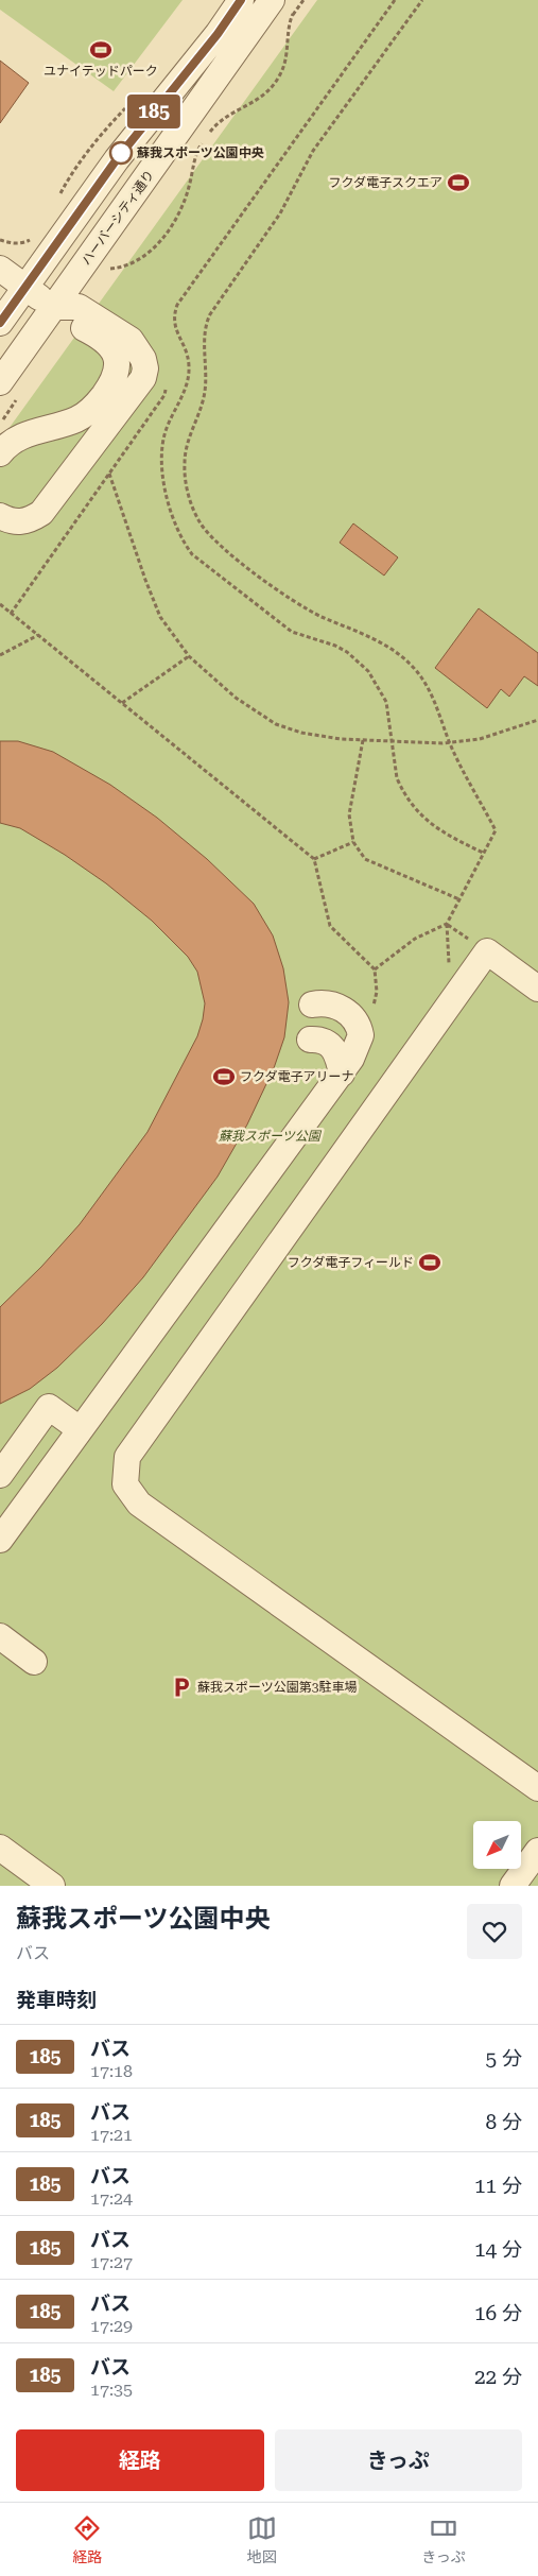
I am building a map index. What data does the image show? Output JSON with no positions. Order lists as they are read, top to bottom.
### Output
{
  "streets": {
    "street": ["ハーバーシティ通り"]
  },
  "parks": ["蘇我スポーツ公園"],
  "places": {
    "sports": [
      "ユナイテッドパーク",
      "フクダ電子スクエア",
      "フクダ電子アリーナ",
      "フクダ電子フィールド"
    ],
    "other": ["蘇我スポーツ公園中央"],
    "parking": ["蘇我スポーツ公園第3駐車場"]
  },
  "lines": ["bus line 185"],
  "north": "bottom left",
  "page": {
    "on_map": "185",
    "heading": [
      ["蘇我スポーツ公園中央", "バス"],
      "発車時刻"
    ],
    "list": [
      {
        "mark": "185",
        "name": "バス",
        "note": "17:18",
        "value": "5 分"
      },
      {
        "mark": "185",
        "name": "バス",
        "note": "17:21",
        "value": "8 分"
      },
      {
        "mark": "185",
        "name": "バス",
        "note": "17:24",
        "value": "11 分"
      },
      {
        "mark": "185",
        "name": "バス",
        "note": "17:27",
        "value": "14 分"
      },
      {
        "mark": "185",
        "name": "バス",
        "note": "17:29",
        "value": "16 分"
      },
      {
        "mark": "185",
        "name": "バス",
        "note": "17:35",
        "value": "22 分"
      }
    ],
    "buttons": ["経路", "きっぷ"],
    "tabs": ["経路", "地図", "きっぷ"]
  }
}
